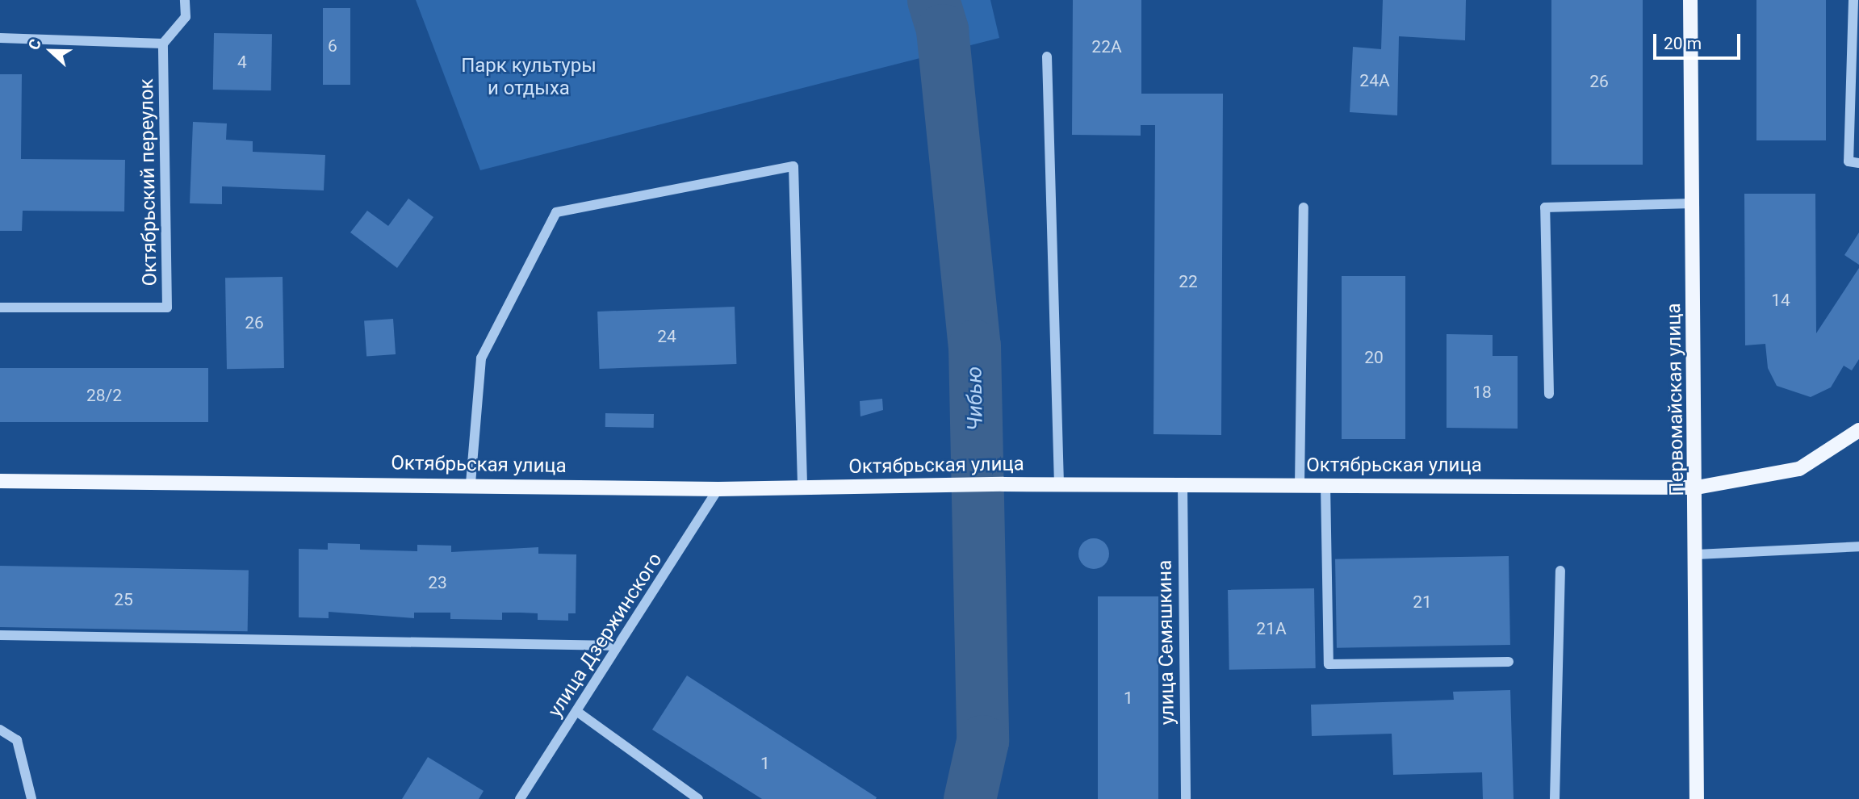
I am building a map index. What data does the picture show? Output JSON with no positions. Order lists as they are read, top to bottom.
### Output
{
  "streets": {
    "main road": ["Первомайская улица", "Октябрьская улица"],
    "street": ["Октябрьский переулок", "улица Дзержинского", "улица Семяшкина"]
  },
  "crossings": [
    ["Первомайская улица", "Октябрьская улица"],
    ["Октябрьская улица", "улица Дзержинского"],
    ["Октябрьская улица", "улица Семяшкина"]
  ],
  "water": ["Чибью"],
  "parks": ["Парк культуры и отдыха"],
  "house_numbers": [
    "6",
    "22А",
    "4",
    "24А",
    "26",
    "22",
    "14",
    "26",
    "24",
    "20",
    "18",
    "28/2",
    "23",
    "25",
    "21",
    "21А",
    "1",
    "1"
  ],
  "scale_bar": "20 m",
  "north": "left"
}
